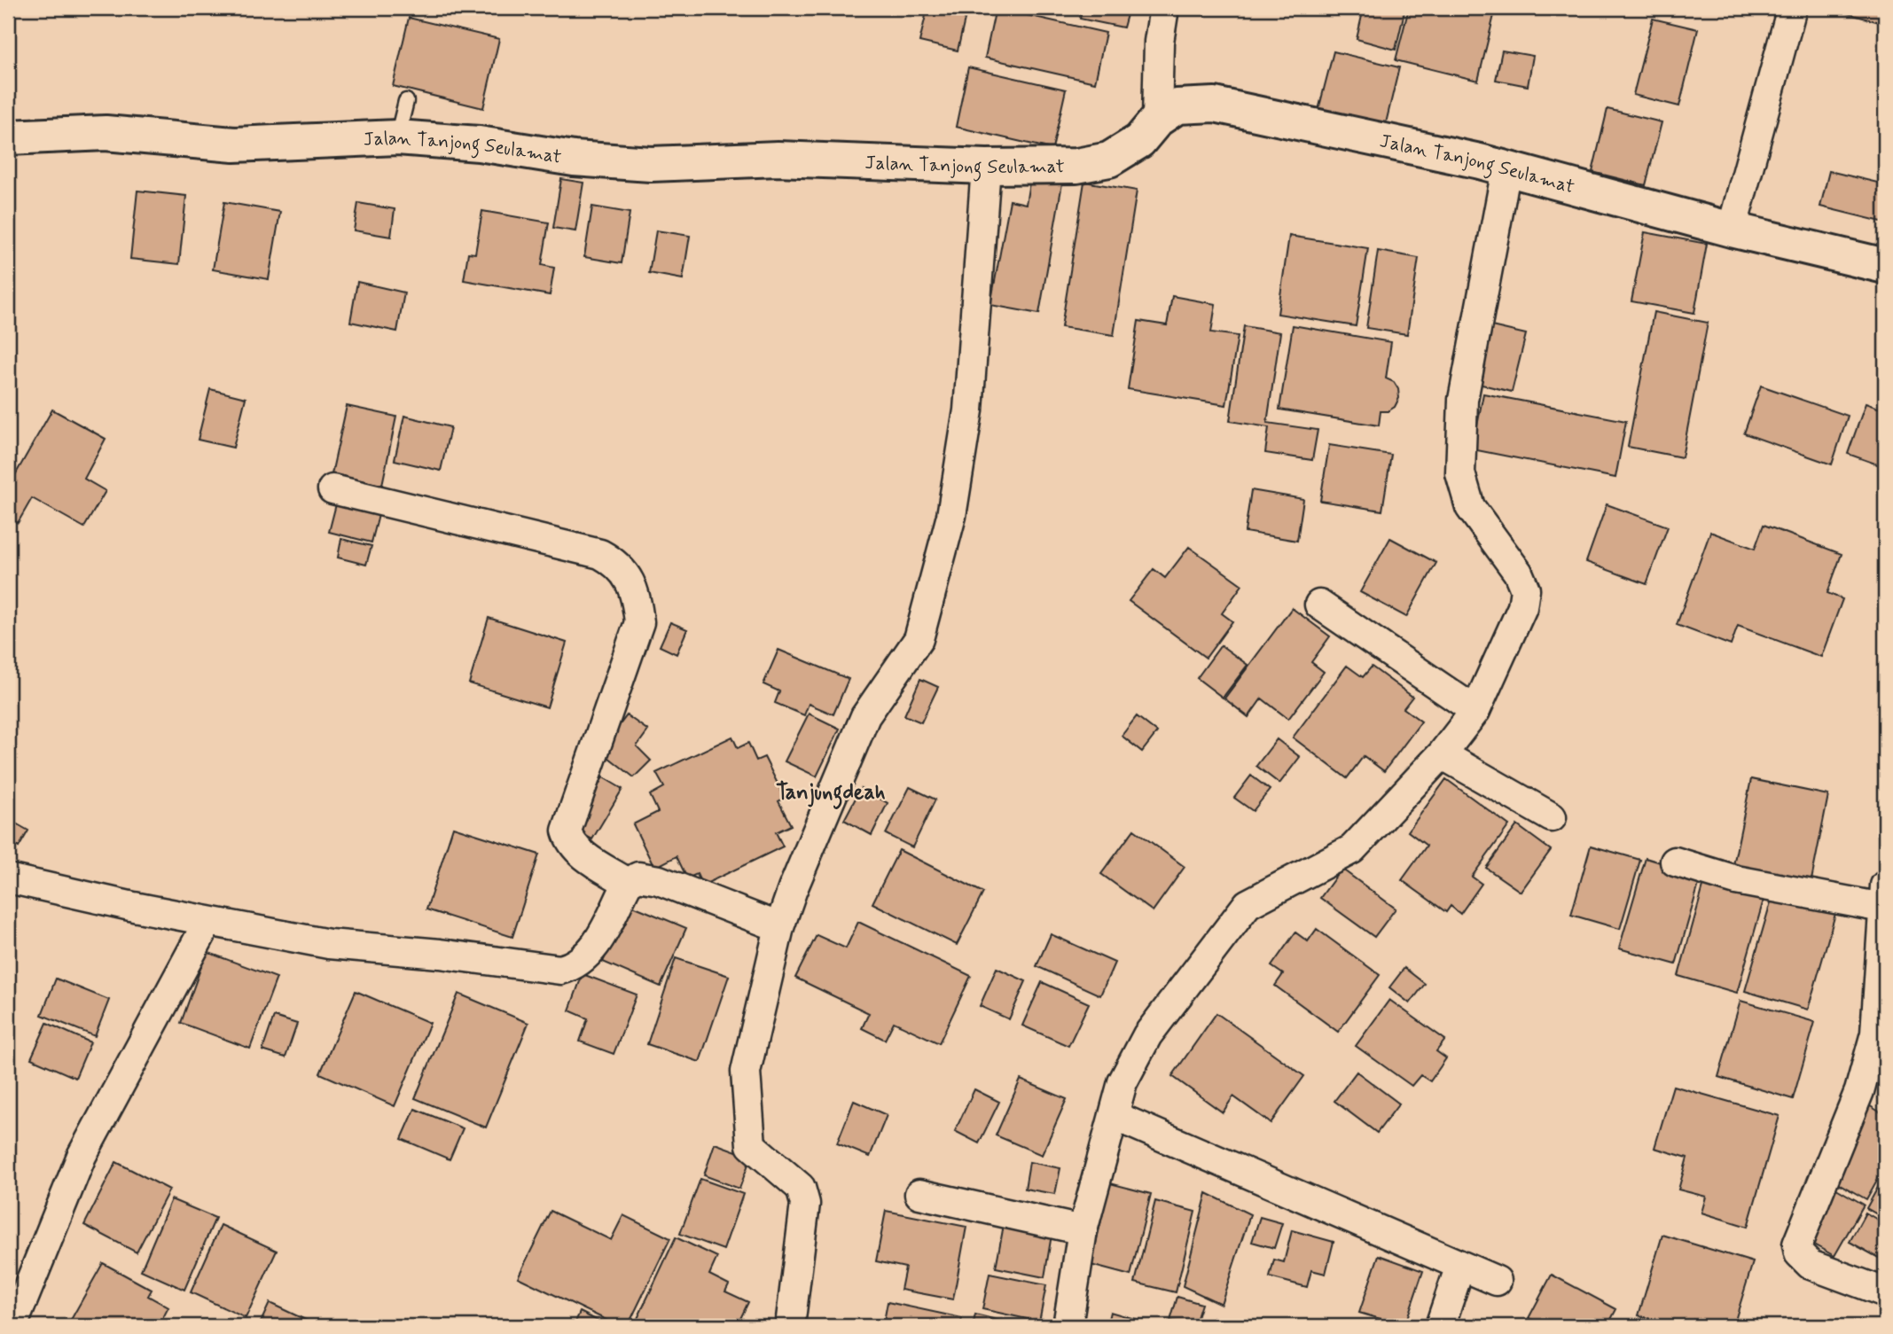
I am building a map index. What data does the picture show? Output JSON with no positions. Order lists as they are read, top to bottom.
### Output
{
  "streets": {
    "street": ["Jalan Tanjong Seulamat"]
  },
  "districts": ["Tanjungdeah"]
}
